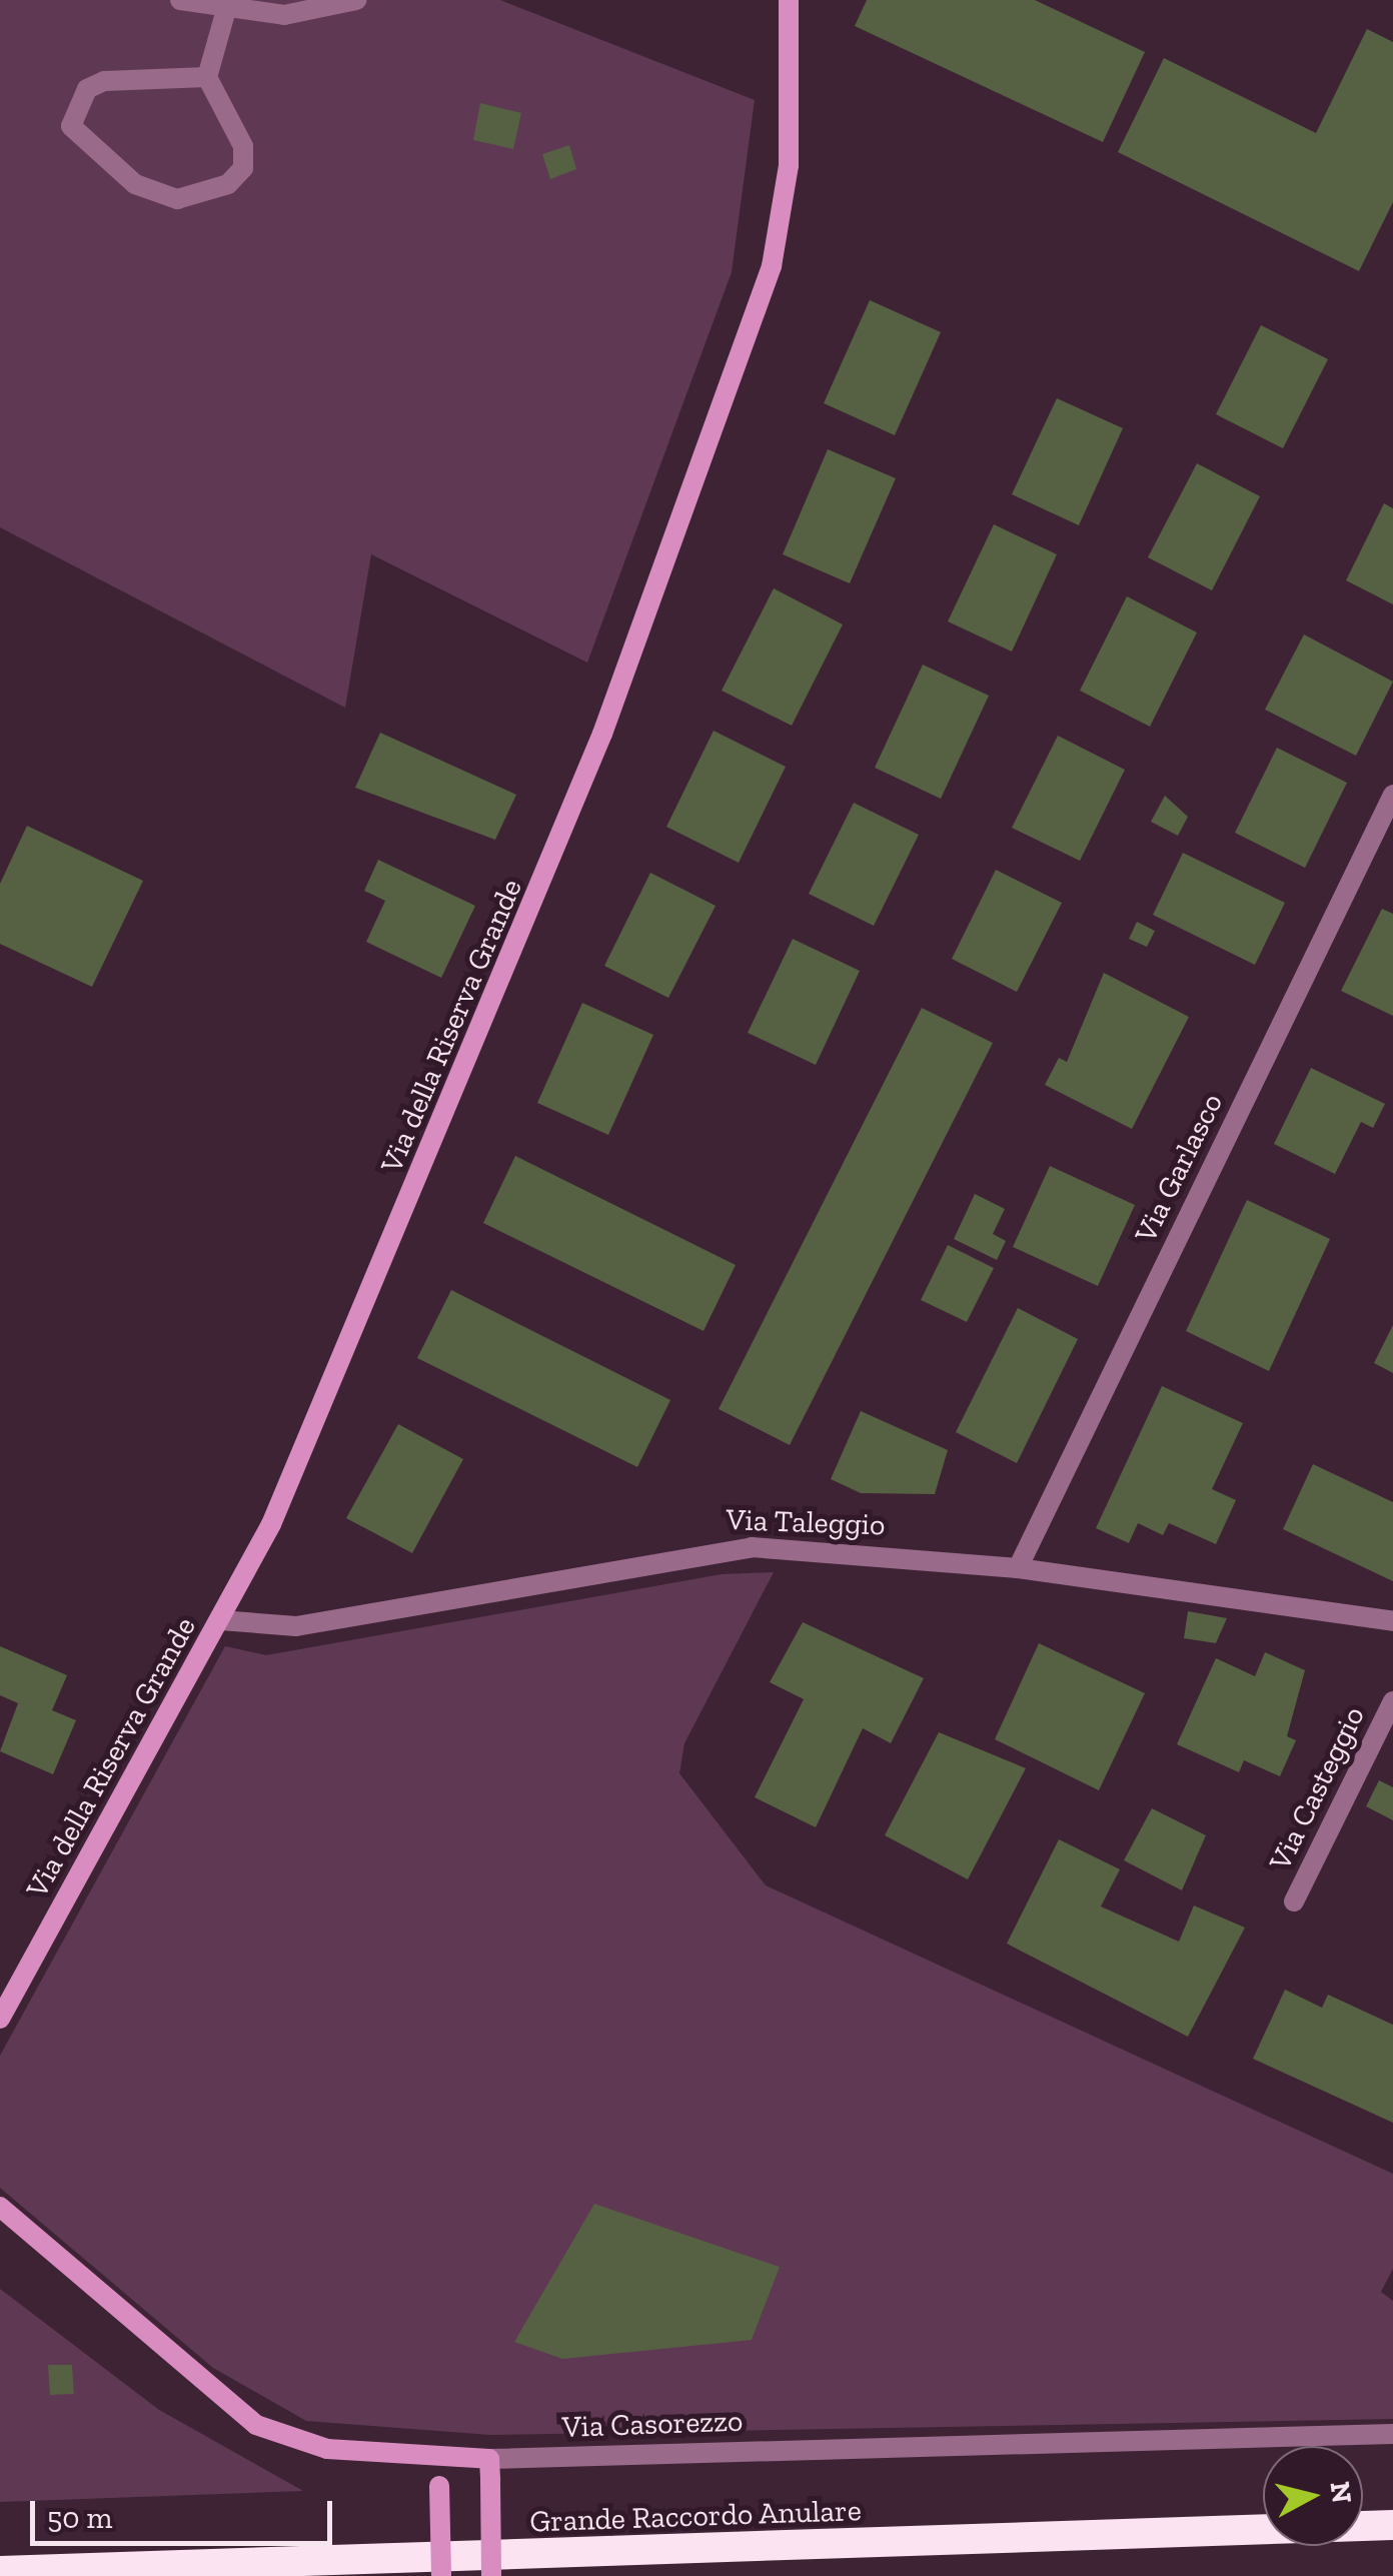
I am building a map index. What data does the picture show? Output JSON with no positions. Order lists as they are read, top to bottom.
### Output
{
  "streets": {
    "highway": ["Grande Raccordo Anulare"],
    "street": [
      "Via della Riserva Grande",
      "Via Garlasco",
      "Via Taleggio",
      "Via Casteggio",
      "Via Casorezzo"
    ]
  },
  "crossings": [
    ["Via della Riserva Grande", "Via Taleggio"],
    ["Via Garlasco", "Via Taleggio"]
  ],
  "scale_bar": "50 m",
  "north": "right"
}
